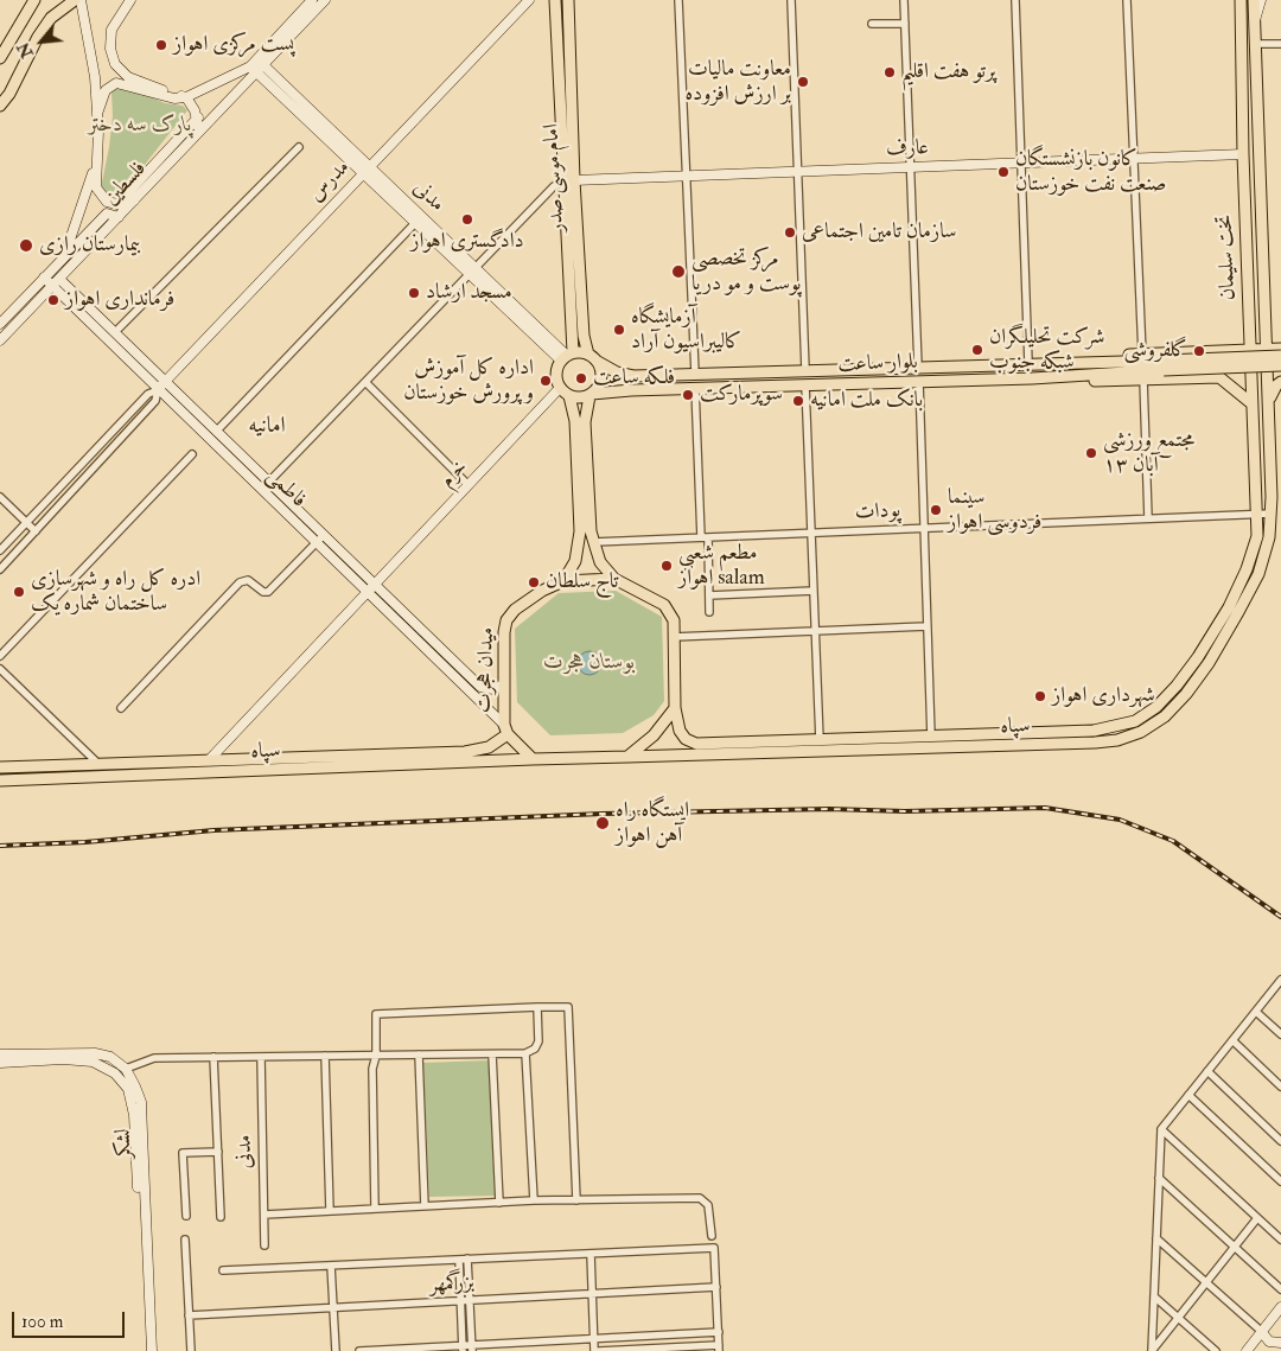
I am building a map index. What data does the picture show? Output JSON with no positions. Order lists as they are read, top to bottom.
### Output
{
  "streets": {
    "main road": [
      "امام موسی صدر",
      "تخت سلیمان",
      "بلوار ساعت",
      "میدان هجرت",
      "سپاه"
    ],
    "street": [
      "عارف",
      "مدرس",
      "فلسطین",
      "مدنی",
      "خرم",
      "فاطمی",
      "پودات",
      "لشکر",
      "بزرگمهر"
    ]
  },
  "crossings": [
    ["عارف", "امام موسی صدر"],
    ["عارف", "تخت سلیمان"],
    ["امام موسی صدر", "مدنی"],
    ["امام موسی صدر", "بلوار ساعت"],
    ["امام موسی صدر", "خرم"],
    ["مدرس", "مدنی"],
    ["مدرس", "فاطمی"],
    ["فلسطین", "مدنی"],
    ["فلسطین", "فاطمی"],
    ["مدنی", "بلوار ساعت"],
    ["مدنی", "خرم"],
    ["تخت سلیمان", "پودات"],
    ["تخت سلیمان", "سپاه"],
    ["بلوار ساعت", "خرم"],
    ["خرم", "فاطمی"],
    ["فاطمی", "میدان هجرت"],
    ["فاطمی", "سپاه"],
    ["پودات", "سپاه"],
    ["میدان هجرت", "سپاه"]
  ],
  "districts": ["امانیه"],
  "parks": ["پارک سه دختر", "بوستان هجرت"],
  "places": [
    "پست مرکزی اهواز",
    "پرتو هفت اقلیم",
    "معاونت مالیات بر ارزش افزوده",
    "کانون بازنشستگان صنعت نفت خوزستان",
    "دادگستری اهواز",
    "سازمان تامین اجتماعی",
    "بیمارستان رازی",
    "مرکز تخصصی پوست و مو دریا",
    "مسجد ارشاد",
    "فرمانداری اهواز",
    "آزمایشگاه کالیبراسیون آراد",
    "شرکت تحلیلگران شبکه جنوب",
    "گلفروشی",
    "فلکه ساعت",
    "اداره کل آموزش و پرورش خوزستان",
    "سوپرمارکت",
    "بانک ملت امانیه",
    "مجتمع ورزشی ۱۳ آبان",
    "سینما فردوسی اهواز",
    "مطعم شعبي اهواز salam",
    "تاج سلطان",
    "ادره کل راه و شهرسازی ساختمان شماره یک",
    "شهرداری اهواز",
    "ایستگاه راه آهن اهواز"
  ],
  "scale_bar": "100 m",
  "north": "bottom left"
}
